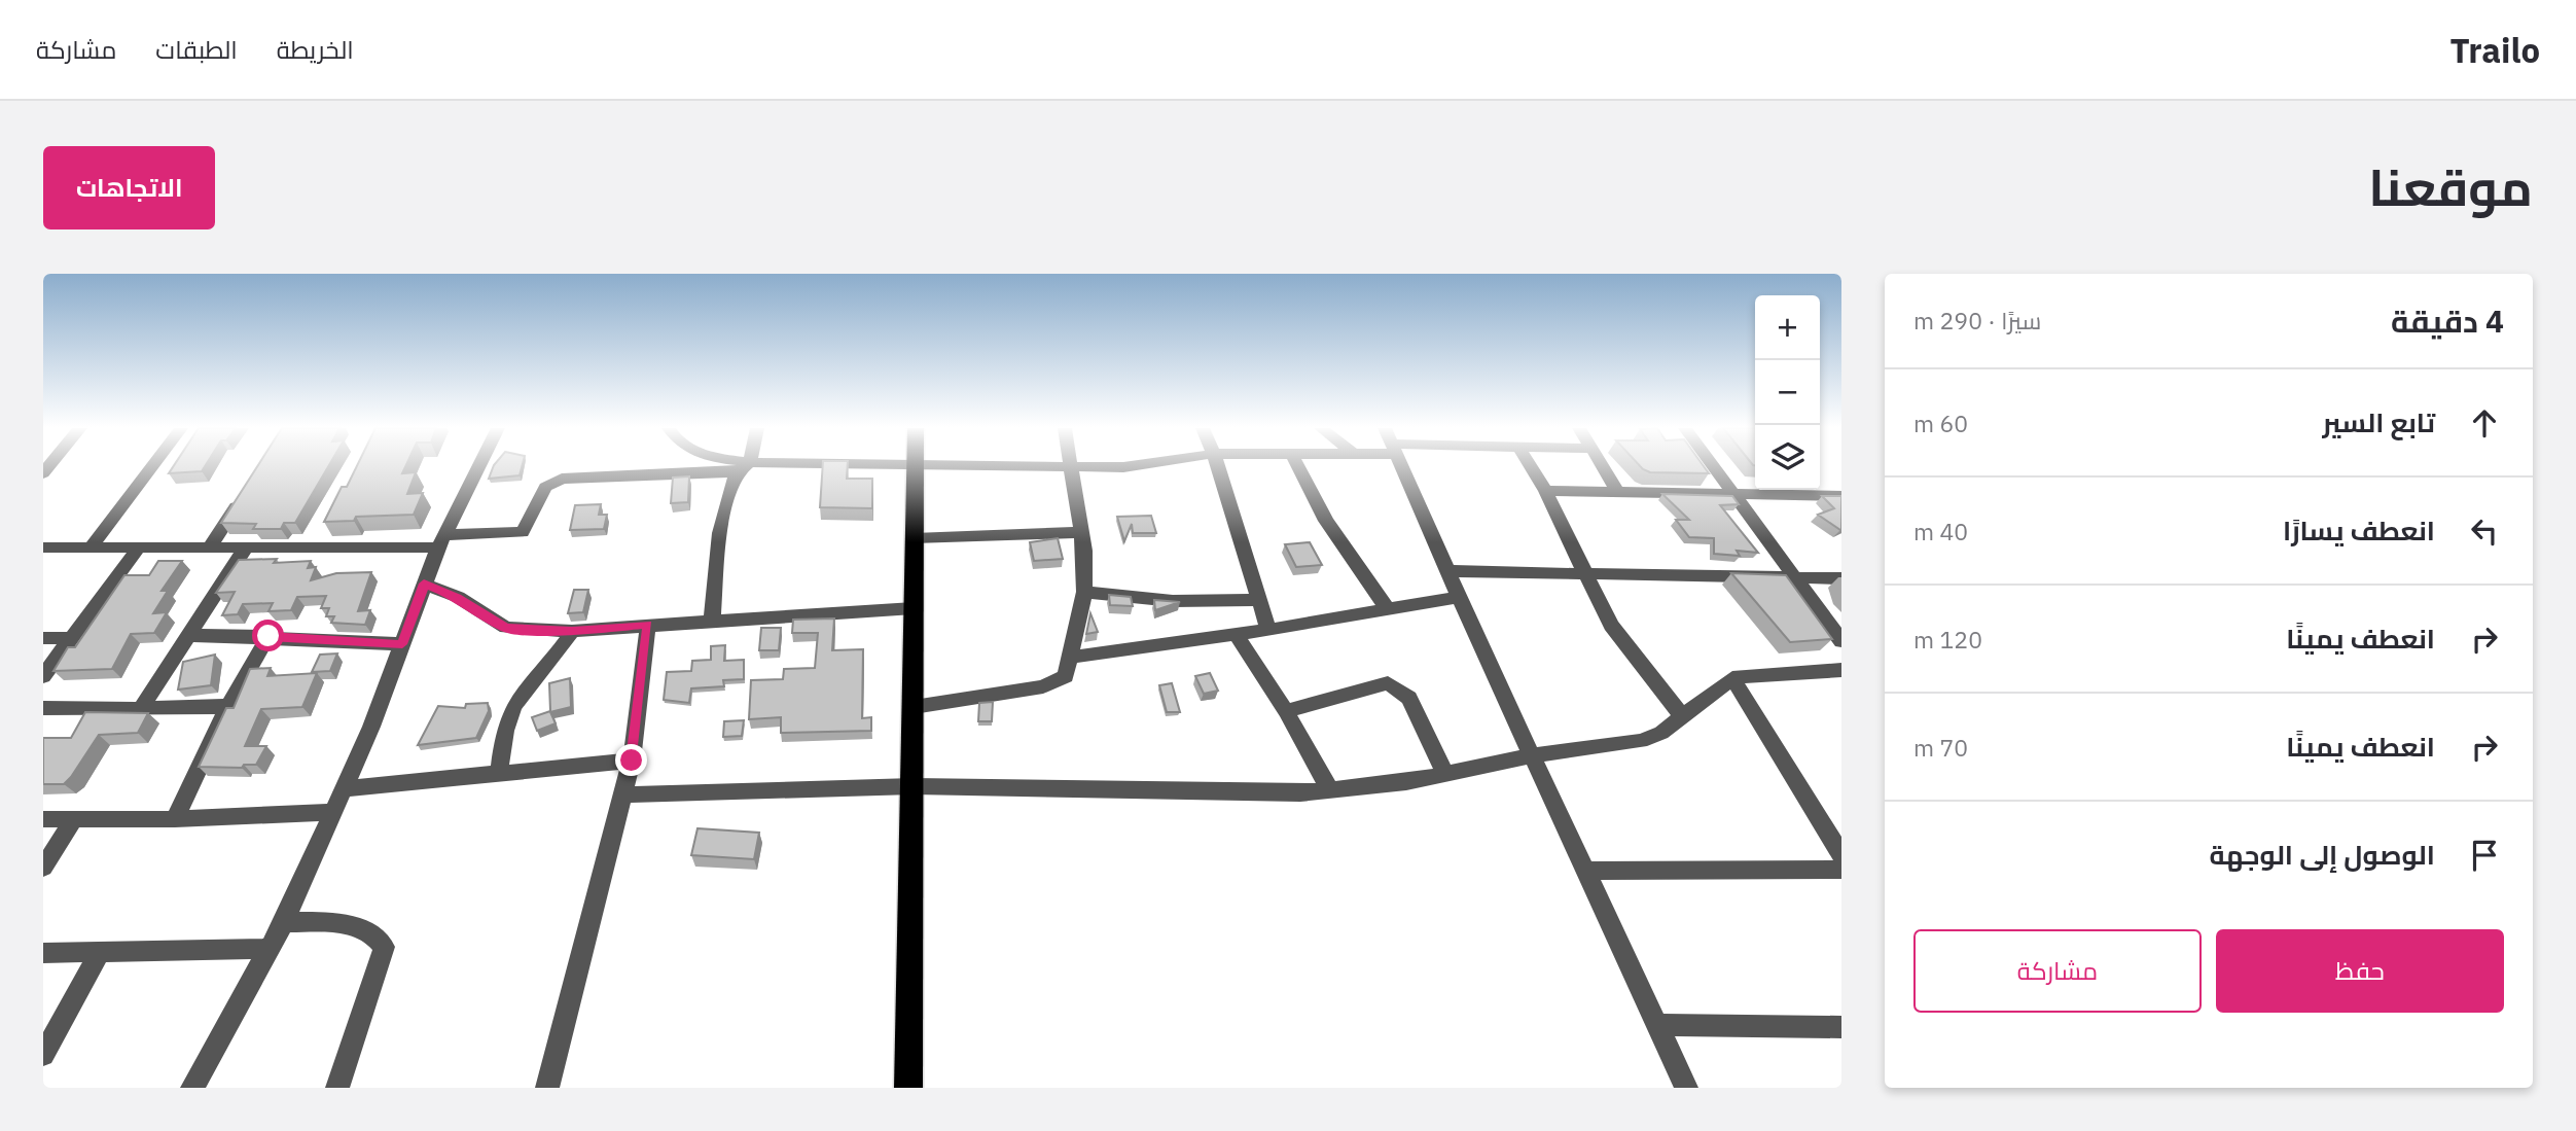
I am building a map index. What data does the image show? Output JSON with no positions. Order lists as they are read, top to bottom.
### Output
{
  "page": {
    "header": "Trailo",
    "nav": ["الخريطة", "الطبقات", "مشاركة"],
    "title": "موقعنا",
    "buttons": [
      "الاتجاهات",
      ["حفظ", "مشاركة"]
    ],
    "heading": ["4 دقيقة", "سيرًا · 290 m"],
    "map_buttons": ["+", "−"],
    "list": [
      ["تابع السير", "60 m"],
      ["انعطف يسارًا", "40 m"],
      ["انعطف يمينًا", "120 m"],
      ["انعطف يمينًا", "70 m"],
      "الوصول إلى الوجهة"
    ]
  }
}
